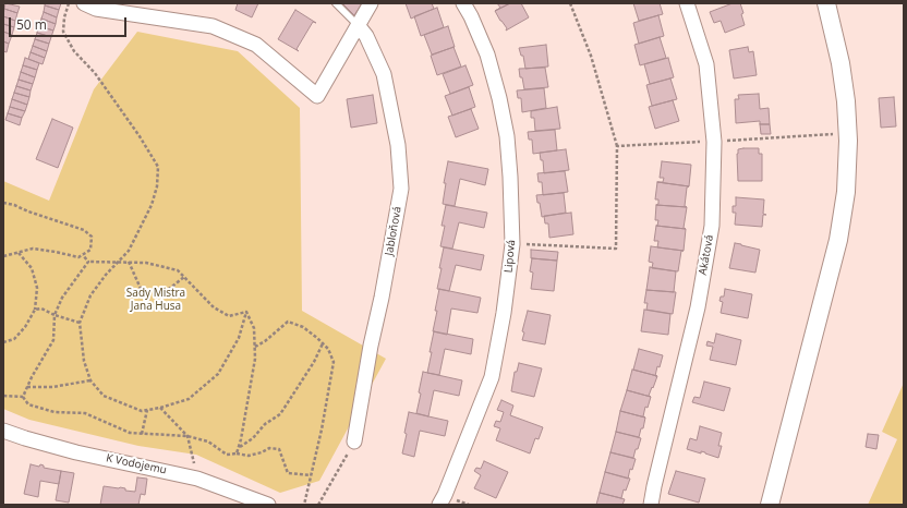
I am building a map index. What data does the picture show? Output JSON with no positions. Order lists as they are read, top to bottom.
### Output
{
  "streets": {
    "street": [
      "Jabloňová",
      "Akátová",
      "Lipová",
      "K Vodojemu"
    ]
  },
  "parks": ["Sady Mistra Jana Husa"],
  "scale_bar": "50 m"
}
